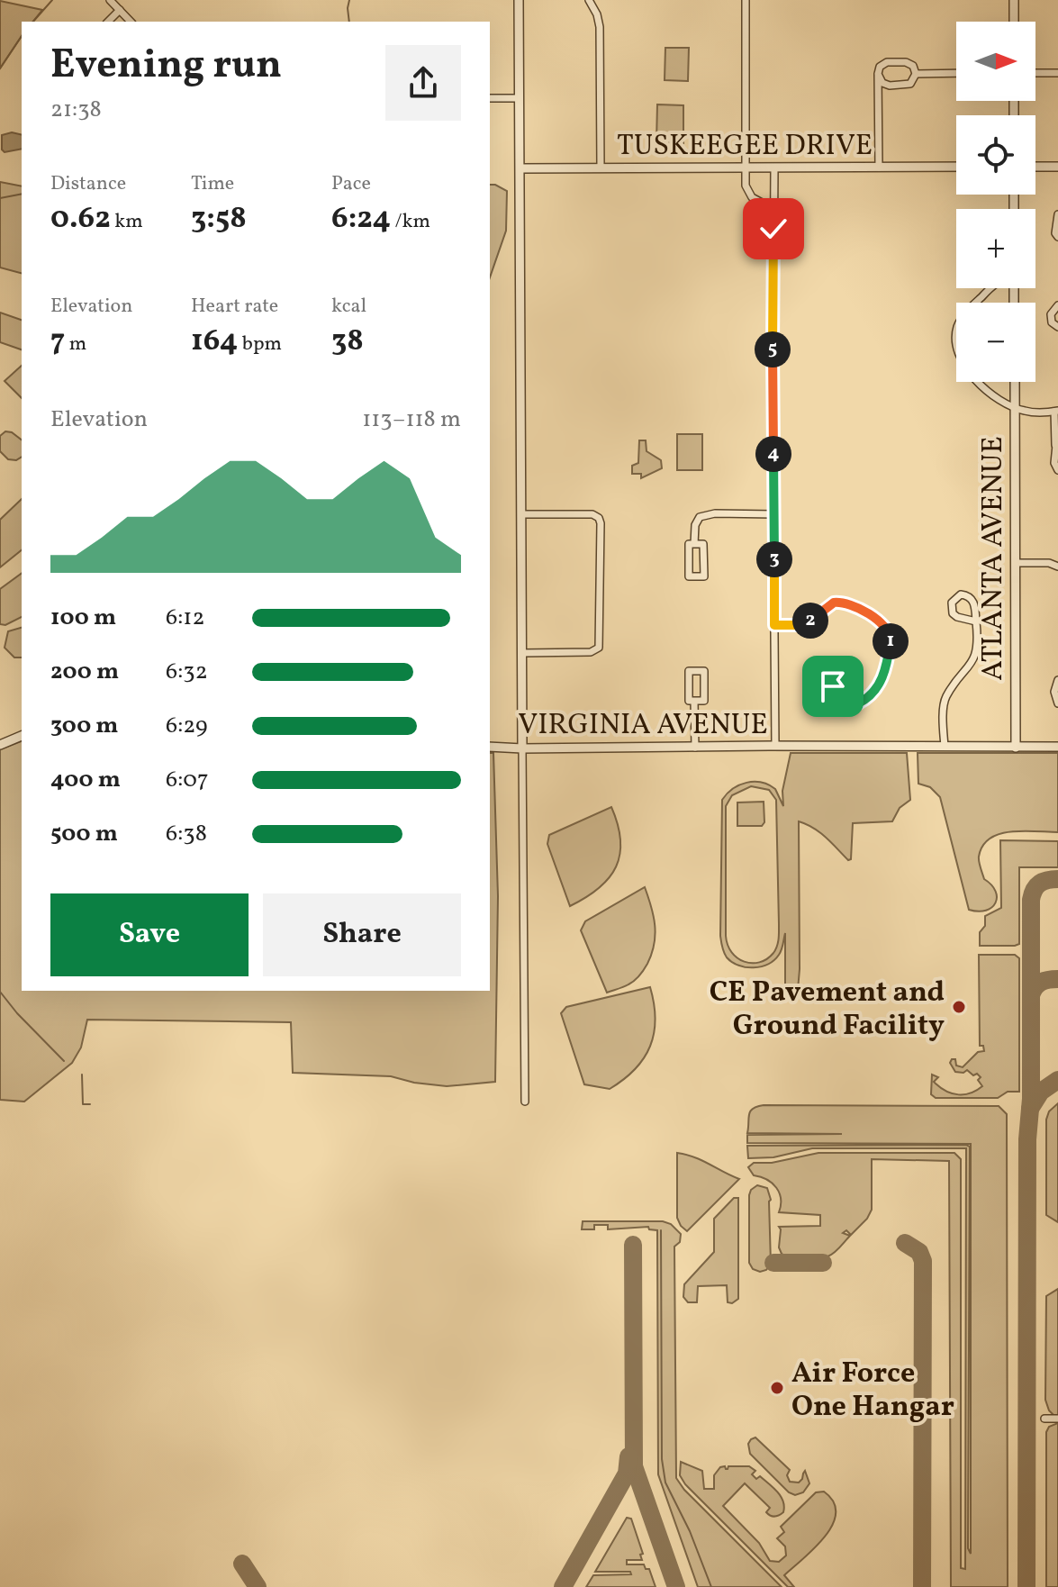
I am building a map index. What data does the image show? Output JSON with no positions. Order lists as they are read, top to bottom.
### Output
{
  "streets": {
    "street": ["TUSKEEGEE DRIVE", "ATLANTA AVENUE", "VIRGINIA AVENUE"]
  },
  "crossings": [
    ["ATLANTA AVENUE", "VIRGINIA AVENUE"]
  ],
  "places": ["CE Pavement and Ground Facility", "Air Force One Hangar"],
  "north": "right",
  "page": {
    "map_buttons": ["+", "−"],
    "heading": ["Evening run", "21:38"],
    "stats": [
      ["Distance", "0.62 km"],
      ["Time", "3:58"],
      ["Pace", "6:24 /km"],
      ["Elevation", "7 m"],
      ["Heart rate", "164 bpm"],
      ["kcal", "38"]
    ],
    "pins": [
      "5",
      "4",
      "3",
      "2",
      "1"
    ],
    "chart": ["Elevation", "113–118 m"],
    "list": [
      {
        "name": "100 m",
        "note": "6:12"
      },
      {
        "name": "200 m",
        "note": "6:32"
      },
      {
        "name": "300 m",
        "note": "6:29"
      },
      {
        "name": "400 m",
        "note": "6:07"
      },
      {
        "name": "500 m",
        "note": "6:38"
      }
    ],
    "buttons": ["Save", "Share"]
  }
}
